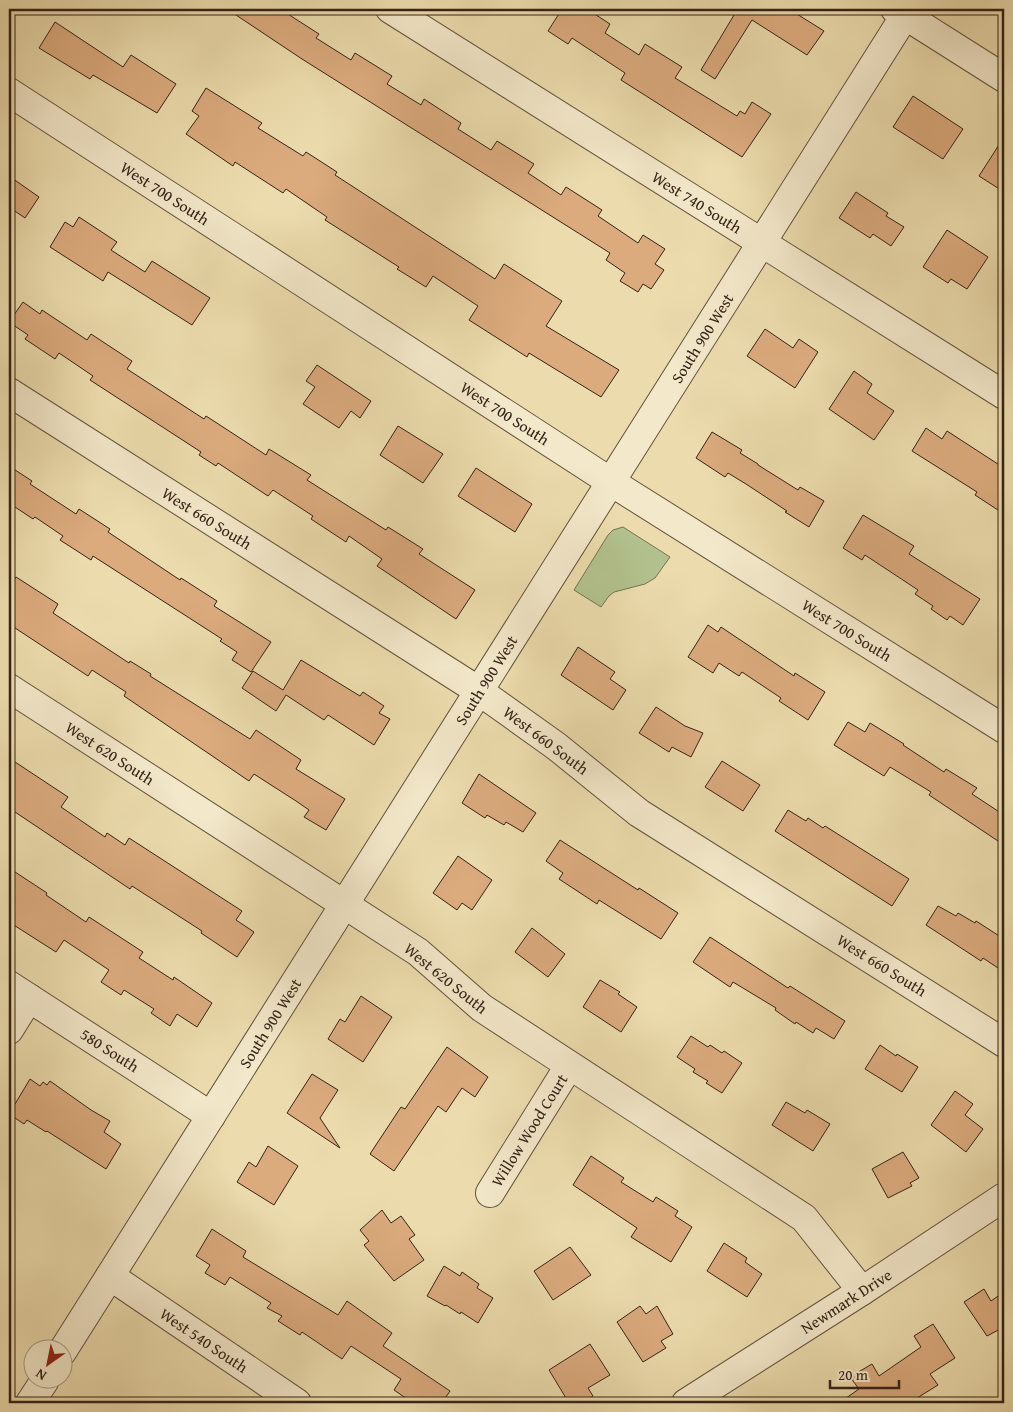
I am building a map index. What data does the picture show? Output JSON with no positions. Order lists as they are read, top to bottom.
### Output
{
  "streets": {
    "street": [
      "West 700 South",
      "West 740 South",
      "South 900 West",
      "West 660 South",
      "West 620 South",
      "580 South",
      "Willow Wood Court",
      "Newmark Drive",
      "West 540 South"
    ]
  },
  "crossings": [
    ["West 700 South", "South 900 West"],
    ["West 740 South", "South 900 West"],
    ["South 900 West", "West 660 South"],
    ["South 900 West", "West 620 South"],
    ["South 900 West", "580 South"],
    ["South 900 West", "West 540 South"],
    ["West 620 South", "Willow Wood Court"],
    ["West 620 South", "Newmark Drive"]
  ],
  "scale_bar": "20 m",
  "north": "bottom left"
}
